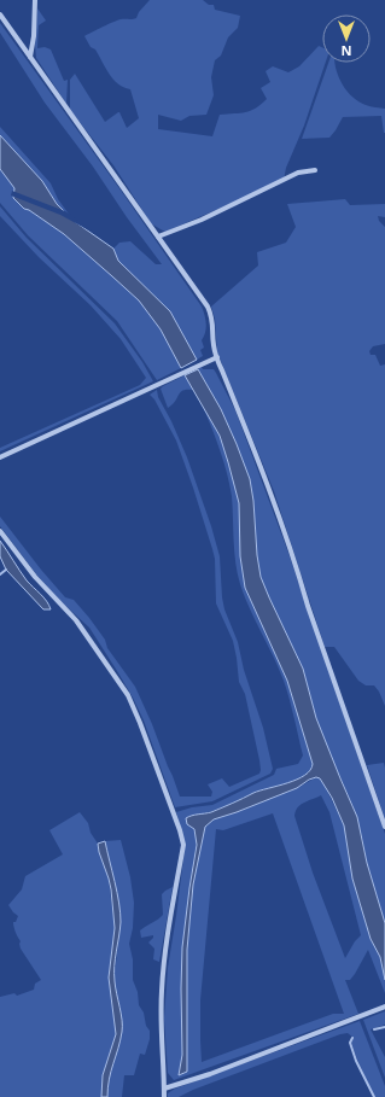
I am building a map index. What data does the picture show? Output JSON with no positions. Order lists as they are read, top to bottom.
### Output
{
  "north": "bottom"
}
